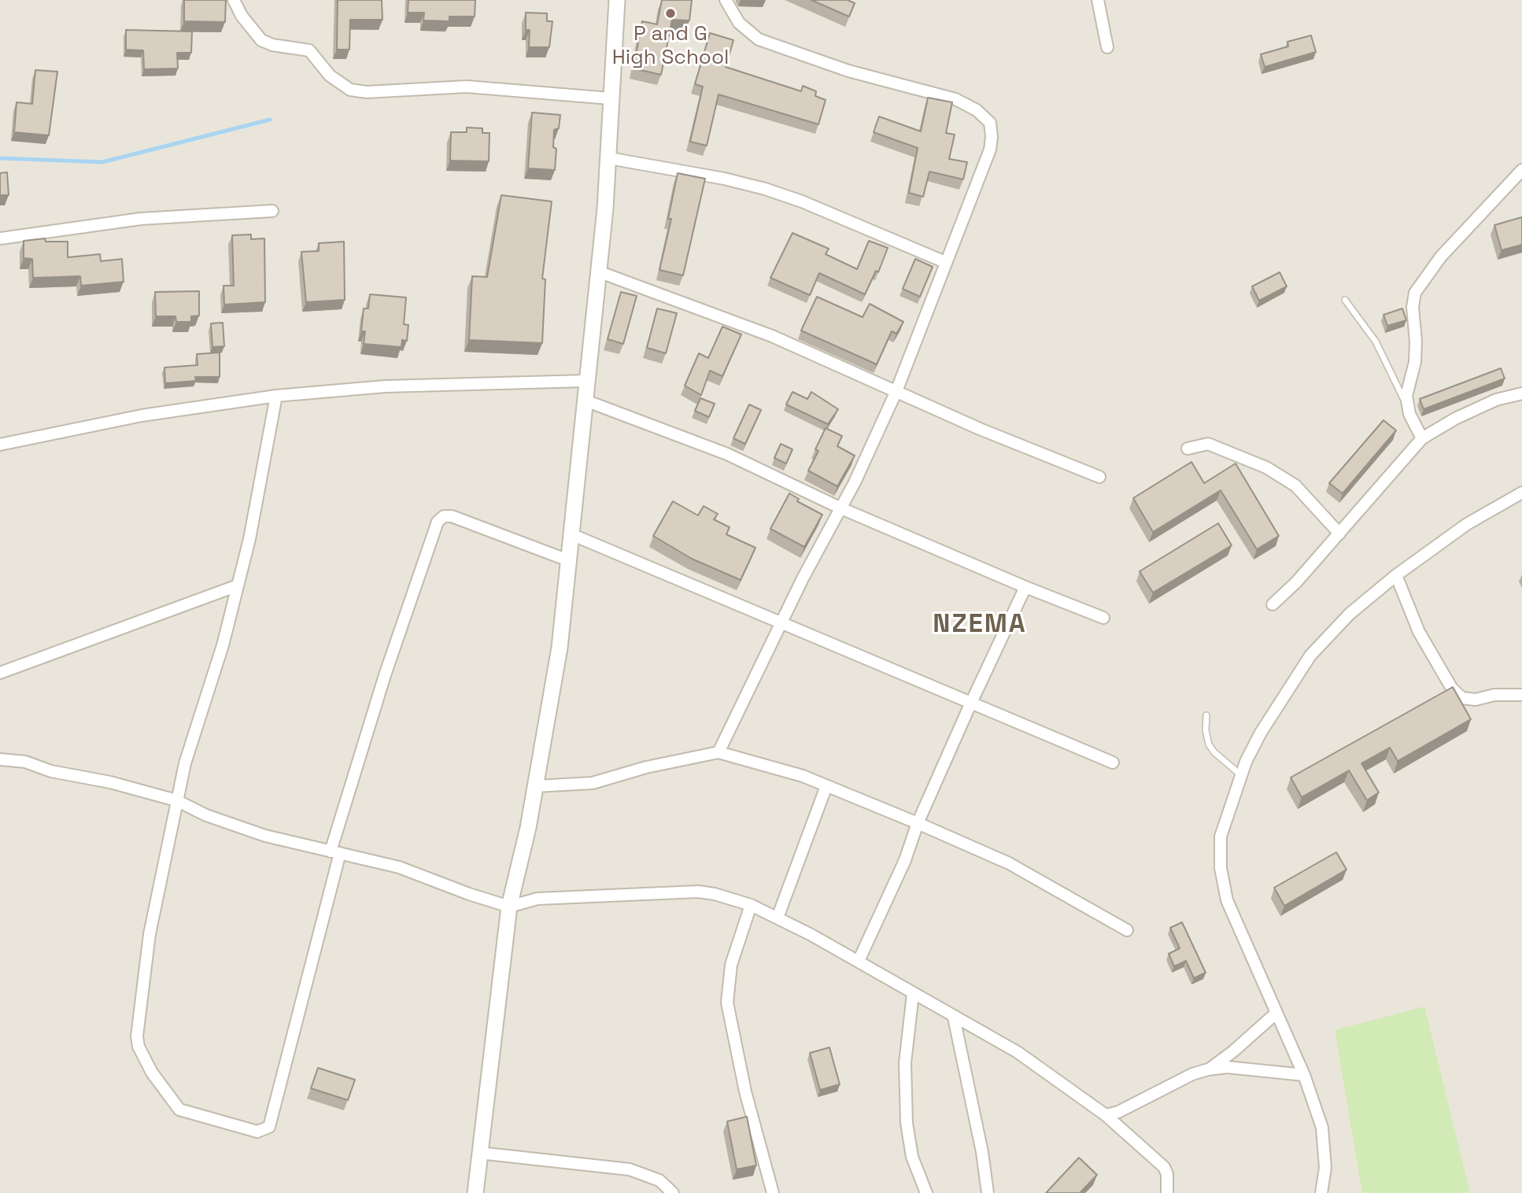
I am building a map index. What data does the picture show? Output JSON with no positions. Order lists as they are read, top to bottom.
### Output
{
  "districts": ["NZEMA"],
  "places": ["P and G High School"]
}
